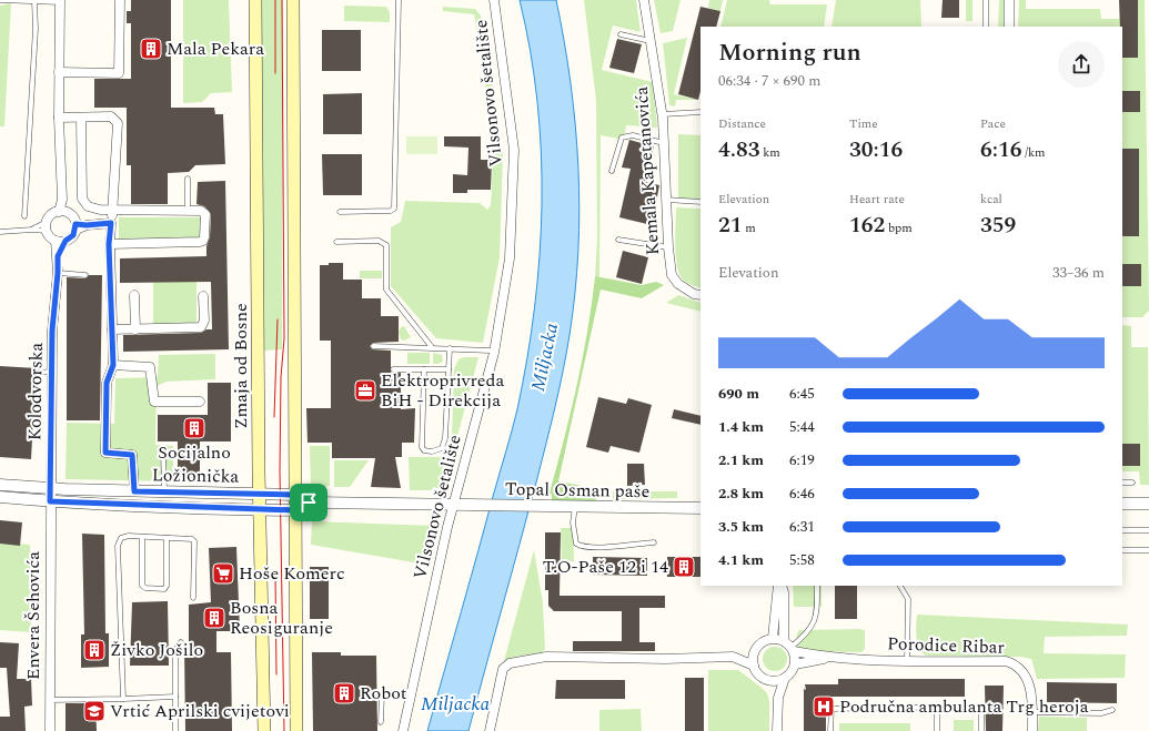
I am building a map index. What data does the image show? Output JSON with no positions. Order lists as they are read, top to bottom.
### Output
{
  "streets": {
    "main road": ["Zmaja od Bosne"],
    "street": [
      "Vilsonovo šetalište",
      "Kemala Kapetanovića",
      "Kolodvorska",
      "Ložionička",
      "Topal Osman paše",
      "Envera Šehovića",
      "Porodice Ribar"
    ]
  },
  "crossings": [
    ["Vilsonovo šetalište", "Ložionička"],
    ["Vilsonovo šetalište", "Topal Osman paše"],
    ["Zmaja od Bosne", "Ložionička"],
    ["Kolodvorska", "Ložionička"],
    ["Kolodvorska", "Envera Šehovića"],
    ["Ložionička", "Topal Osman paše"],
    ["Ložionička", "Envera Šehovića"]
  ],
  "water": ["Miljacka"],
  "places": {
    "building": [
      "Mala Pekara",
      "Socijalno",
      "T.O-Paše 12 i 14",
      "Bosna Reosiguranje",
      "Živko Jošilo",
      "Robot"
    ],
    "office": ["Elektroprivreda BiH - Direkcija"],
    "supermarket": ["Hoše Komerc"],
    "hospital": ["Područna ambulanta Trg heroja"],
    "school or university": ["Vrtić Aprilski cvijetovi"]
  },
  "page": {
    "heading": ["Morning run", "06:34 · 7 × 690 m"],
    "stats": [
      ["Distance", "4.83 km"],
      ["Time", "30:16"],
      ["Pace", "6:16 /km"],
      ["Elevation", "21 m"],
      ["Heart rate", "162 bpm"],
      ["kcal", "359"]
    ],
    "chart": ["Elevation", "33–36 m"],
    "list": [
      {
        "name": "690 m",
        "note": "6:45"
      },
      {
        "name": "1.4 km",
        "note": "5:44"
      },
      {
        "name": "2.1 km",
        "note": "6:19"
      },
      {
        "name": "2.8 km",
        "note": "6:46"
      },
      {
        "name": "3.5 km",
        "note": "6:31"
      },
      {
        "name": "4.1 km",
        "note": "5:58"
      }
    ]
  }
}
